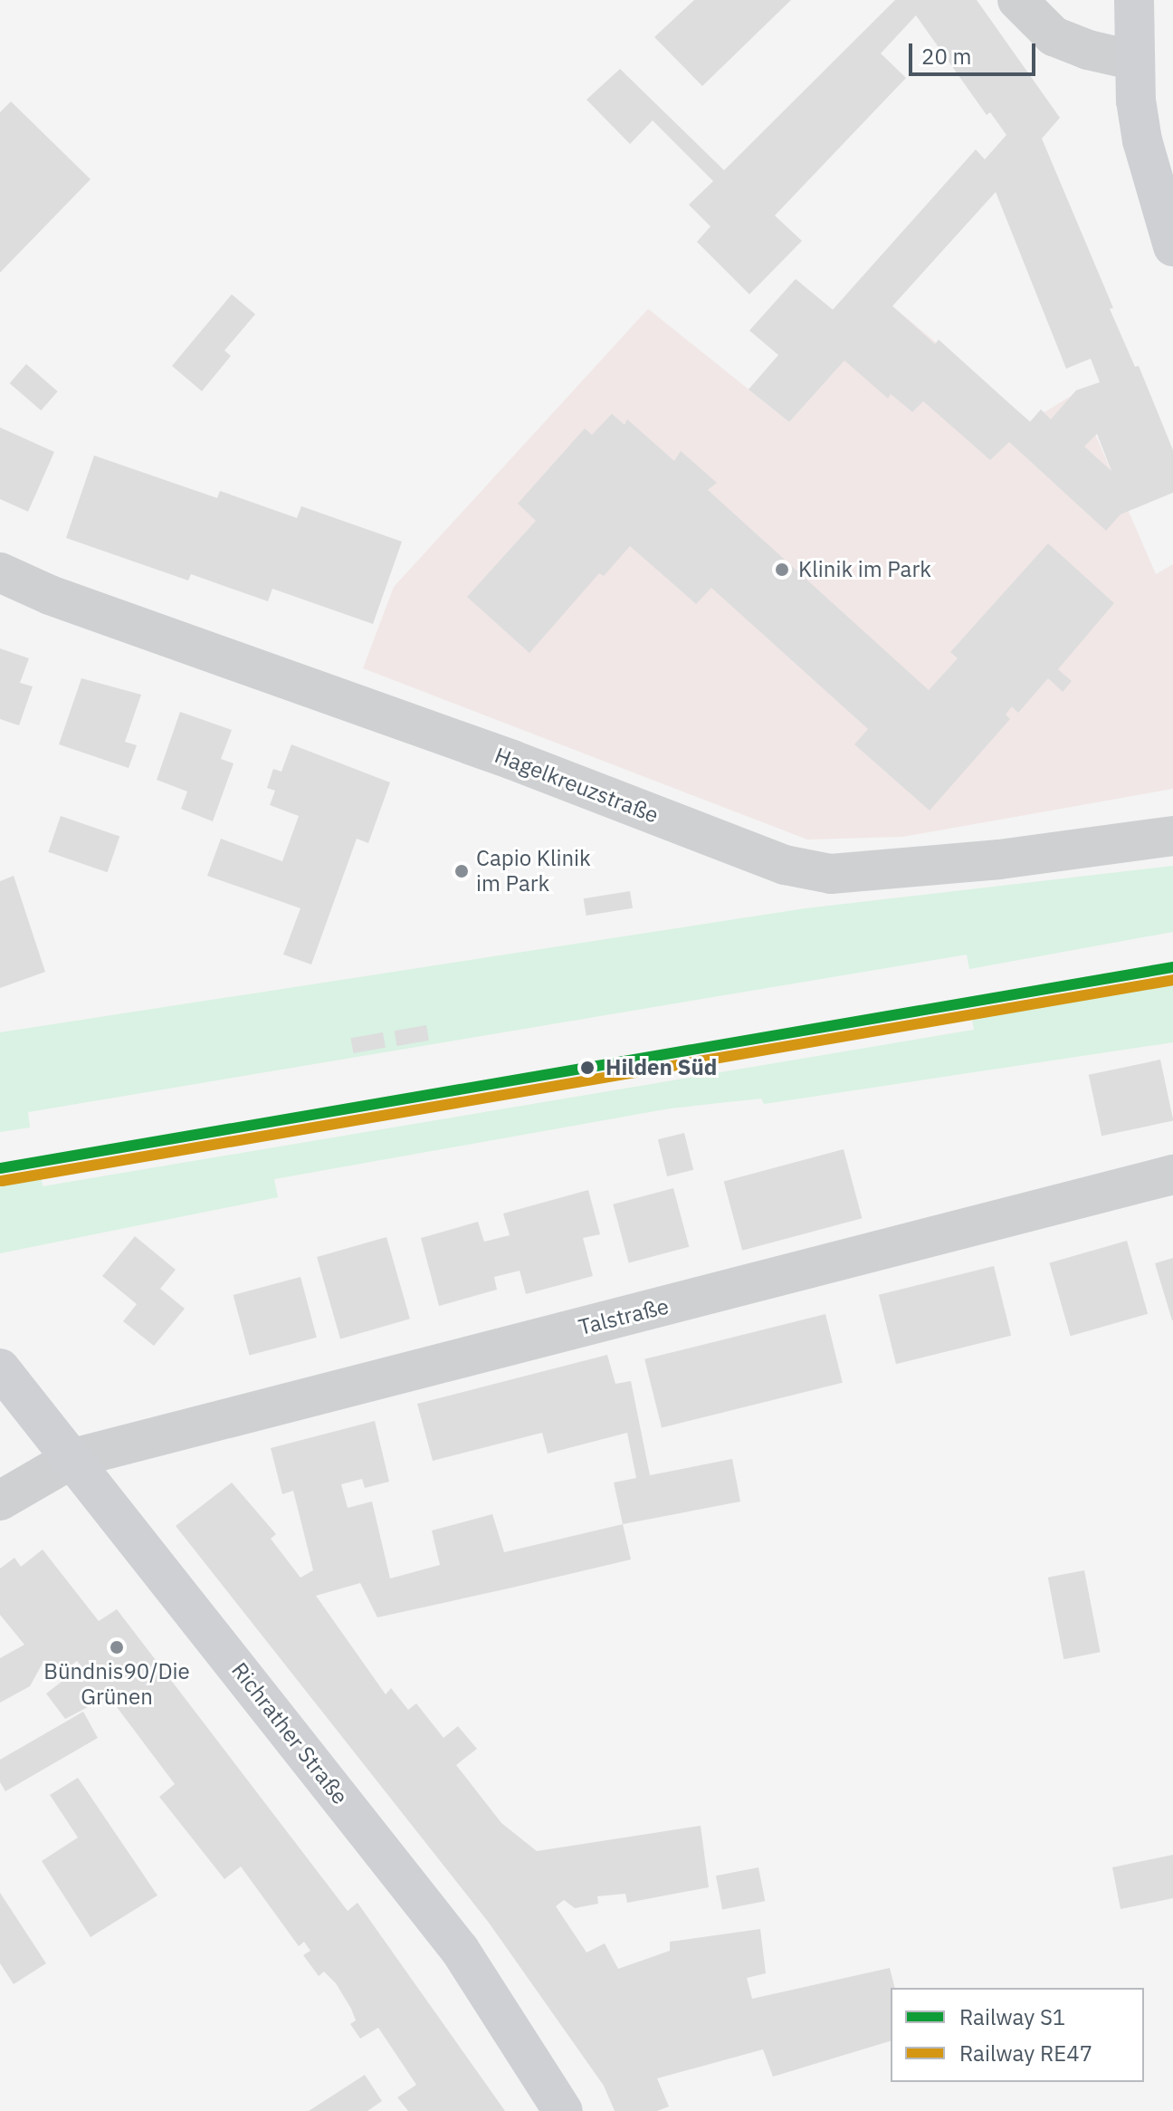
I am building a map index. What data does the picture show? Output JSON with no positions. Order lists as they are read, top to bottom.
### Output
{
  "streets": {
    "main road": ["Richrather Straße"],
    "street": ["Hagelkreuzstraße", "Talstraße"]
  },
  "crossings": [
    ["Talstraße", "Richrather Straße"]
  ],
  "places": [
    "Klinik im Park",
    "Capio Klinik im Park",
    "Hilden Süd",
    "Bündnis90/Die Grünen"
  ],
  "lines": ["rail line S1", "rail line RE47"],
  "legend": ["Railway S1", "Railway RE47"],
  "scale_bar": "20 m"
}
